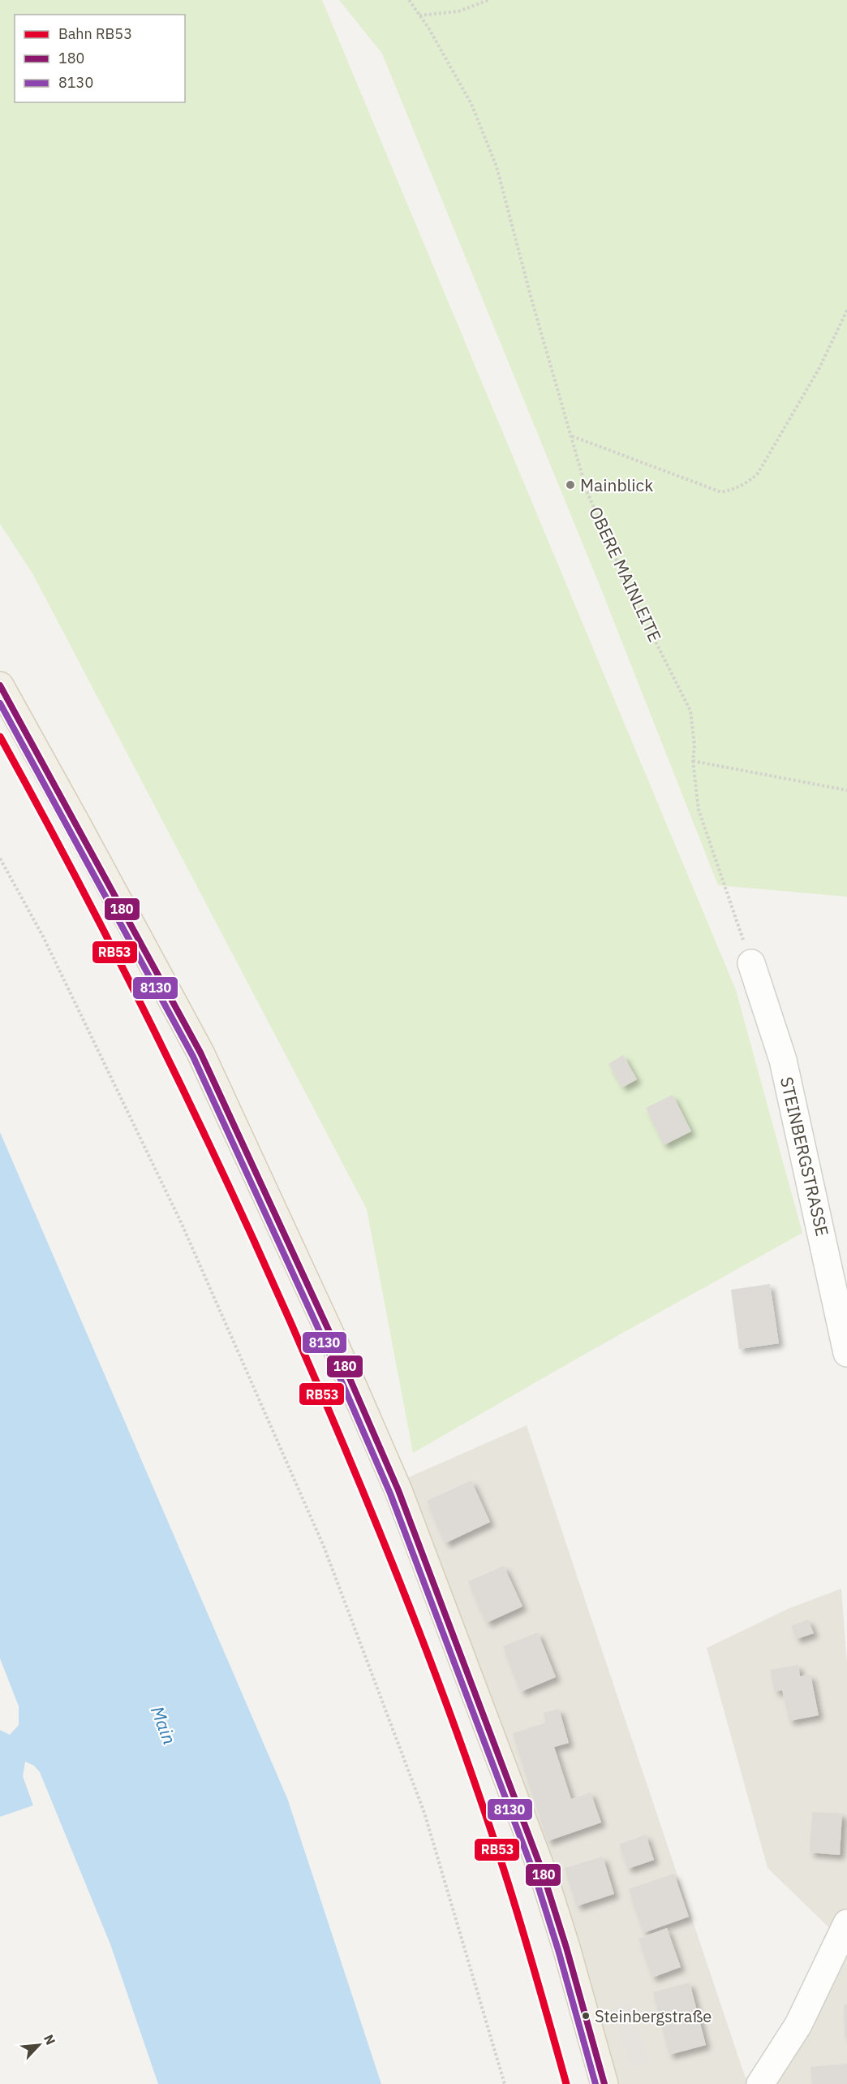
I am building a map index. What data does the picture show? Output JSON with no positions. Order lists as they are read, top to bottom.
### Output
{
  "streets": {
    "street": ["STEINBERGSTRASSE"],
    "path": ["OBERE MAINLEITE"]
  },
  "crossings": [
    ["OBERE MAINLEITE", "STEINBERGSTRASSE"]
  ],
  "water": ["Main"],
  "places": ["Mainblick", "Steinbergstraße"],
  "lines": ["transit line 180", "transit line 8130", "rail line RB53"],
  "legend": ["Bahn RB53", "180", "8130"],
  "north": "top right"
}
